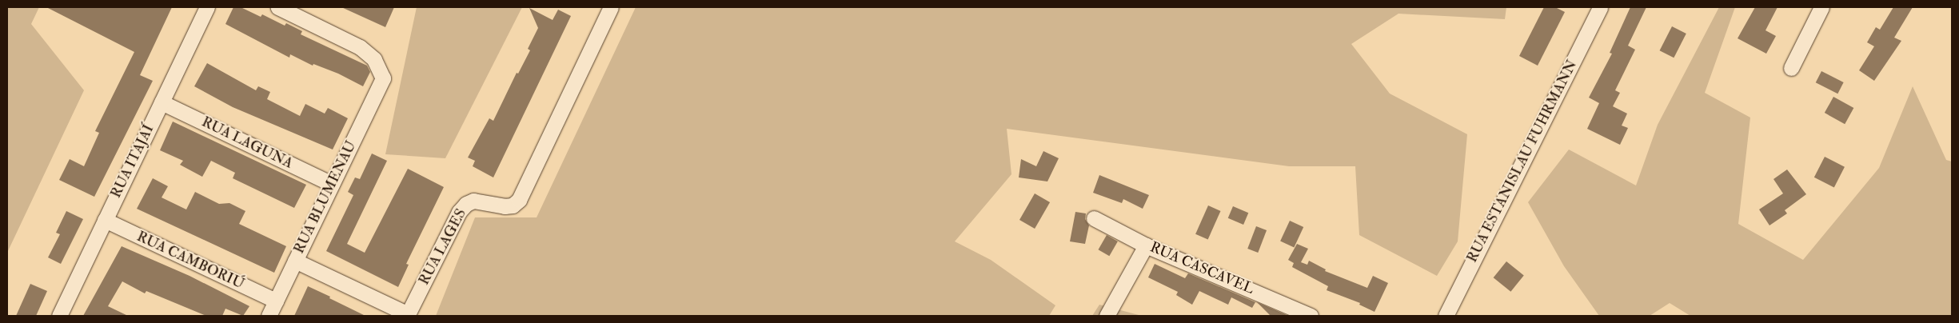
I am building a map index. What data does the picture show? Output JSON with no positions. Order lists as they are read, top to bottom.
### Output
{
  "streets": {
    "street": [
      "RUA LAGUNA",
      "RUA ITAJAÍ",
      "RUA ESTANISLAU FUHRMANN",
      "RUA BLUMENAU",
      "RUA LAGES",
      "RUA CAMBORIÚ",
      "RUA CASCAVEL"
    ]
  },
  "crossings": [
    ["RUA LAGUNA", "RUA ITAJAÍ"],
    ["RUA LAGUNA", "RUA BLUMENAU"],
    ["RUA ITAJAÍ", "RUA CAMBORIÚ"],
    ["RUA BLUMENAU", "RUA LAGES"],
    ["RUA BLUMENAU", "RUA CAMBORIÚ"]
  ]
}
